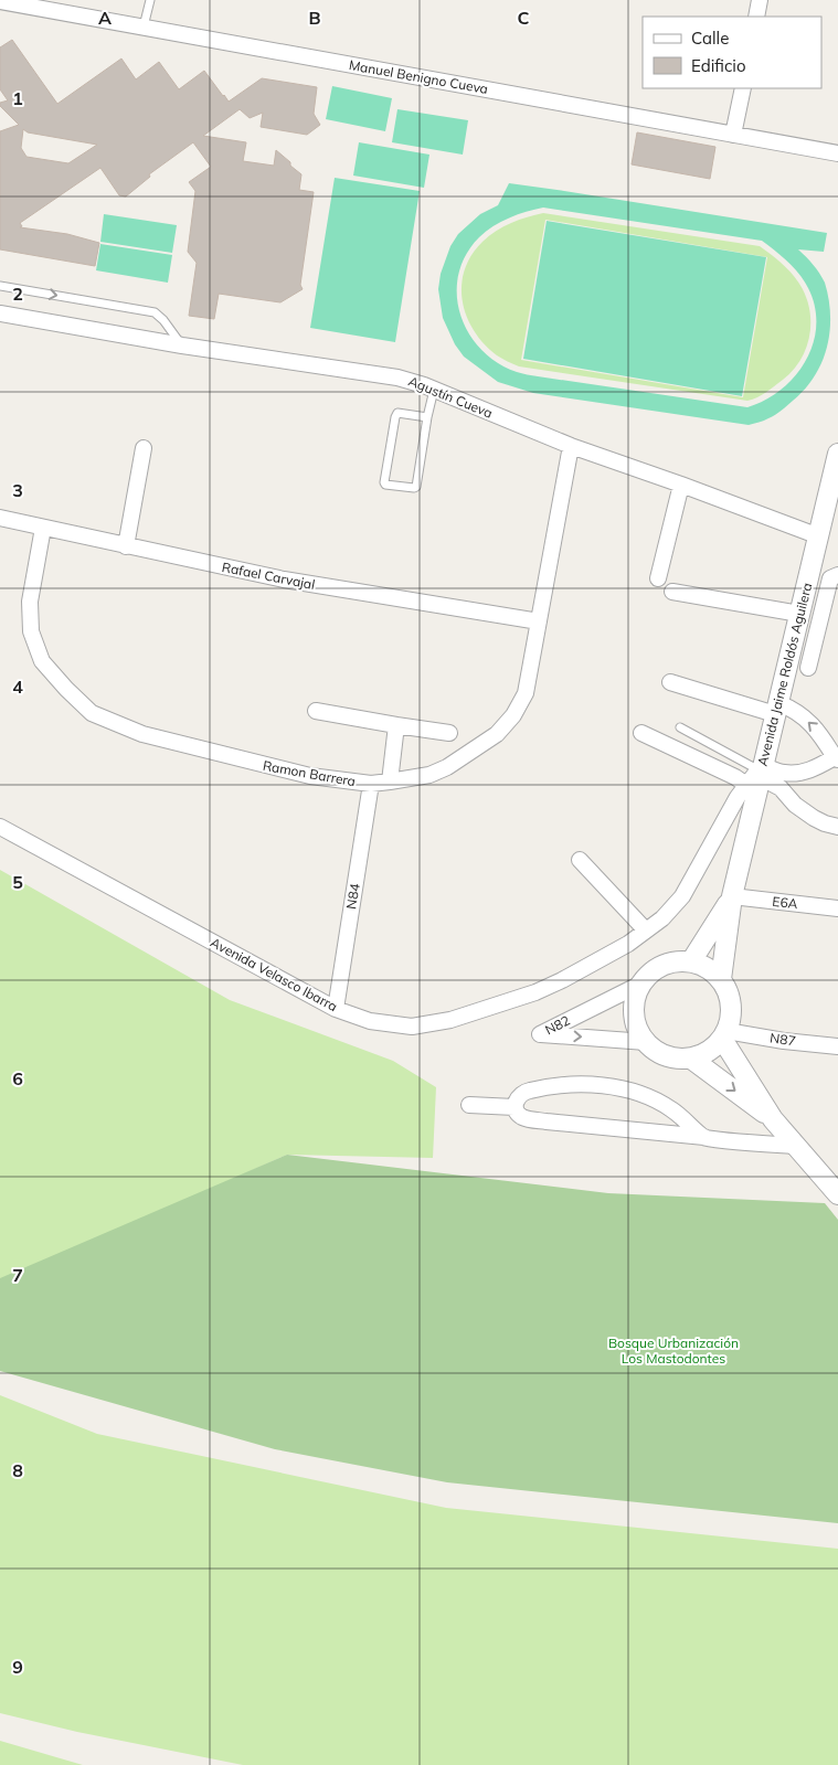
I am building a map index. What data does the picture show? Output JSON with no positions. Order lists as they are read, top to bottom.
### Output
{
  "streets": {
    "street": [
      "Manuel Benigno Cueva",
      "Agustín Cueva",
      "Rafael Carvajal",
      "Avenida Jaime Roldós Aguilera",
      "Ramon Barrera",
      "N84",
      "E6A",
      "Avenida Velasco Ibarra",
      "N82",
      "N87"
    ]
  },
  "crossings": [
    ["Agustín Cueva", "Avenida Jaime Roldós Aguilera"],
    ["Agustín Cueva", "Ramon Barrera"],
    ["Rafael Carvajal", "Ramon Barrera"],
    ["Avenida Jaime Roldós Aguilera", "E6A"],
    ["Avenida Jaime Roldós Aguilera", "Avenida Velasco Ibarra"],
    ["Avenida Jaime Roldós Aguilera", "N82"],
    ["Avenida Jaime Roldós Aguilera", "N87"],
    ["Ramon Barrera", "N84"],
    ["N84", "Avenida Velasco Ibarra"],
    ["N82", "N87"]
  ],
  "parks": ["Bosque Urbanización Los Mastodontes"],
  "legend": ["Calle", "Edificio"],
  "grid": {
    "columns": ["A", "B", "C"],
    "rows": [
      "1",
      "2",
      "3",
      "4",
      "5",
      "6",
      "7",
      "8",
      "9"
    ]
  }
}
